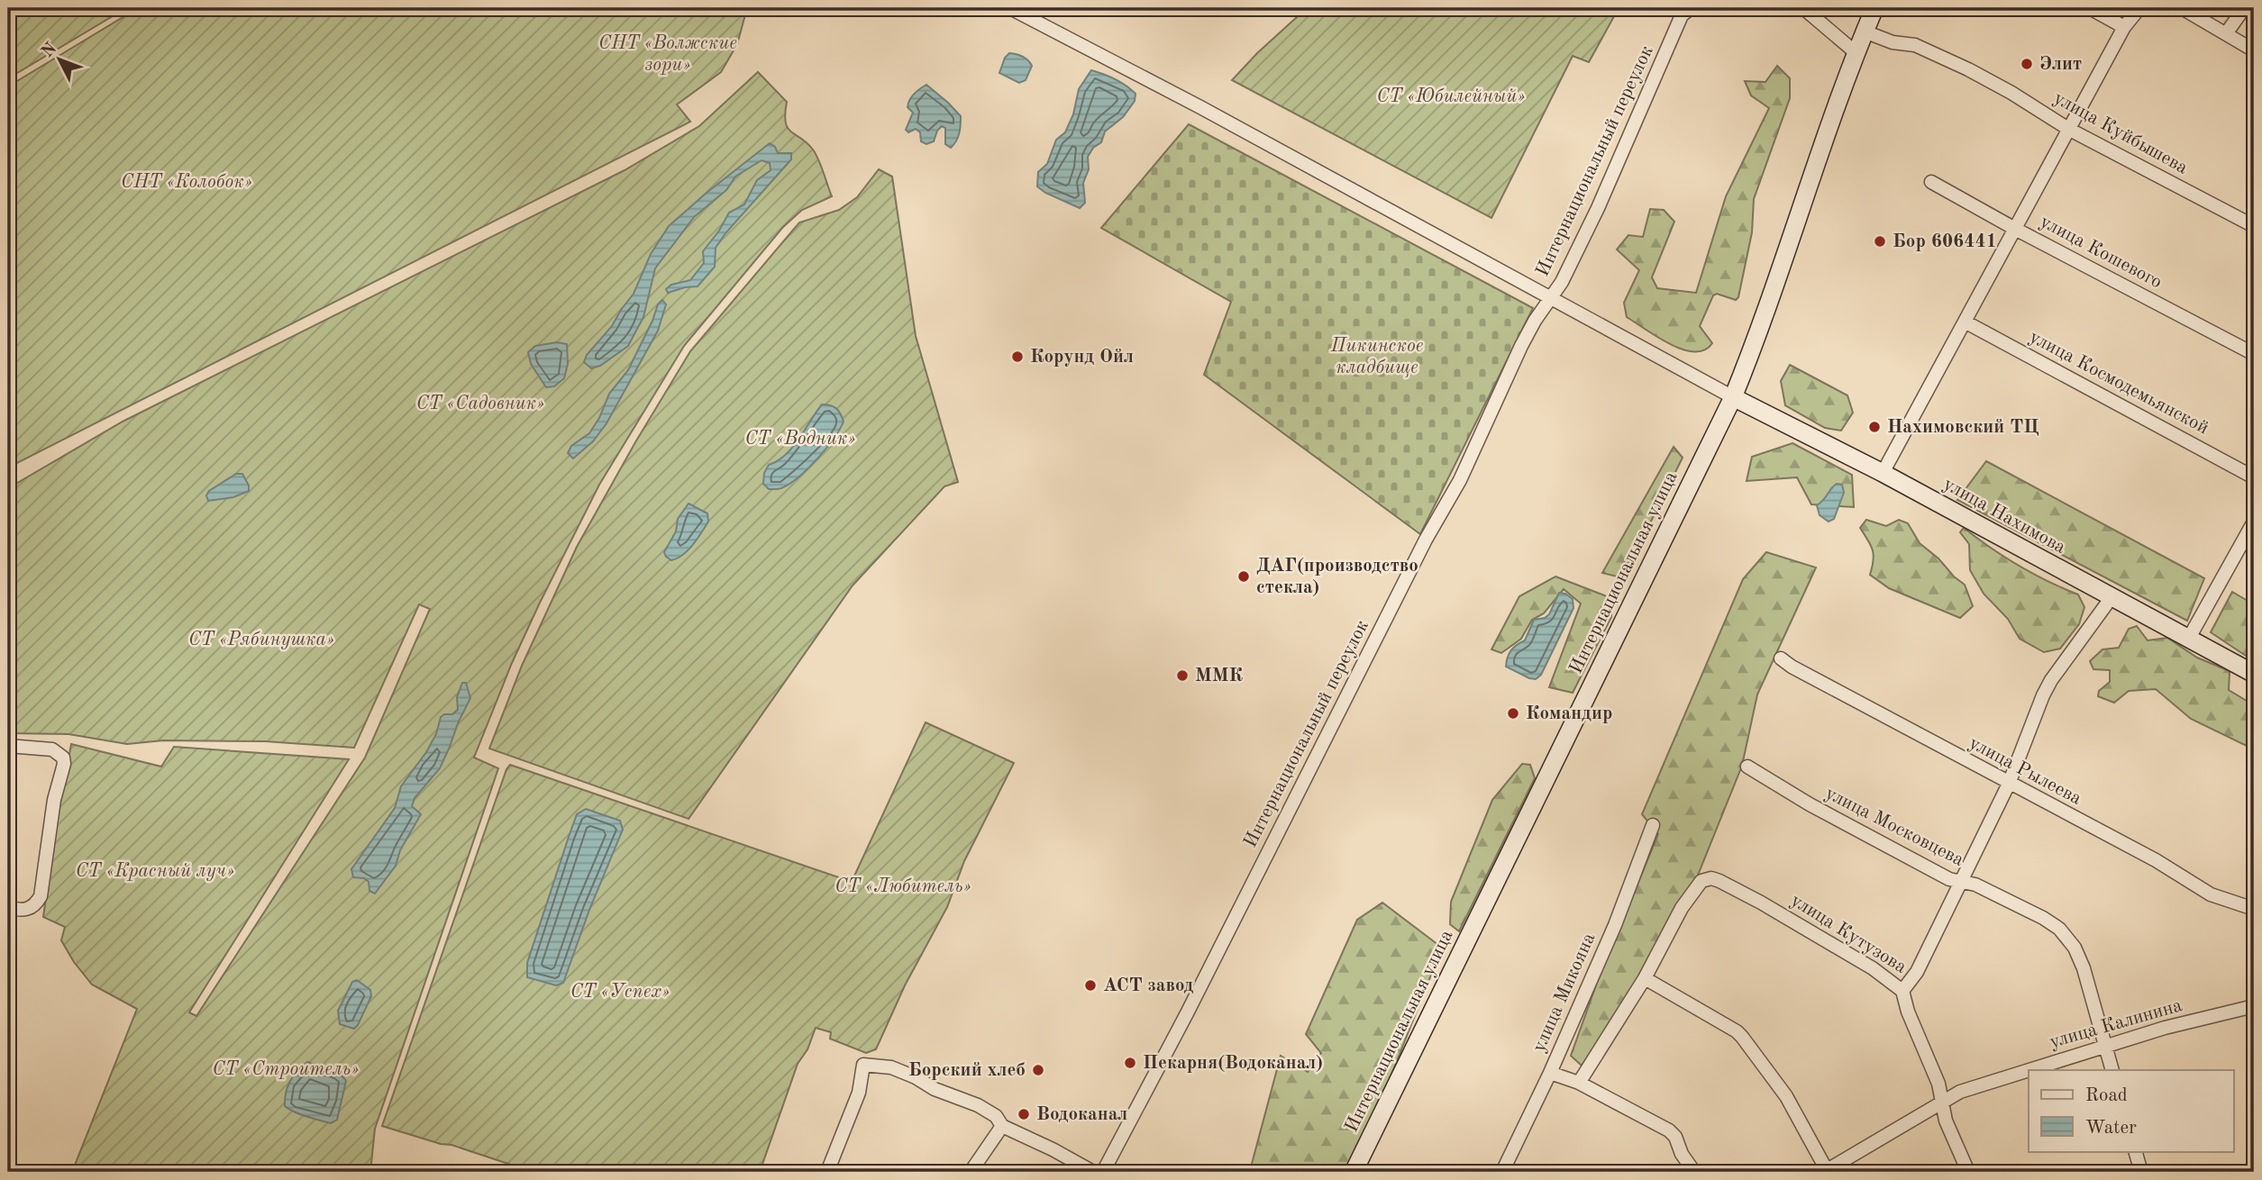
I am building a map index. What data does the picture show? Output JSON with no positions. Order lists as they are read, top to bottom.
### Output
{
  "streets": {
    "main road": ["улица Нахимова", "Интернациональная улица"],
    "street": [
      "улица Куйбышева",
      "Интернациональный переулок",
      "улица Кошевого",
      "улица Космодемьянской",
      "улица Рылеева",
      "улица Московцева",
      "улица Кутузова",
      "улица Микояна",
      "улица Калинина"
    ]
  },
  "crossings": [
    ["улица Куйбышева", "Интернациональная улица"],
    ["улица Нахимова", "Интернациональная улица"],
    ["улица Московцева", "улица Калинина"],
    ["улица Кутузова", "улица Калинина"]
  ],
  "parks": [
    "СНТ «Волжские зори»",
    "СТ «Юбилейный»",
    "СНТ «Колобок»",
    "Пикинское кладбище",
    "СТ «Садовник»",
    "СТ «Водник»",
    "СТ «Рябинушка»",
    "СТ «Красный луч»",
    "СТ «Любитель»",
    "СТ «Успех»",
    "СТ «Строитель»"
  ],
  "places": [
    "Элит",
    "Бор 606441",
    "Корунд Ойл",
    "Нахимовский ТЦ",
    "ДАГ(производство стекла)",
    "ММК",
    "Командир",
    "АСТ завод",
    "Пекарня(Водоканал)",
    "Борский хлеб",
    "Водоканал"
  ],
  "legend": ["Road", "Water"],
  "north": "top left"
}
